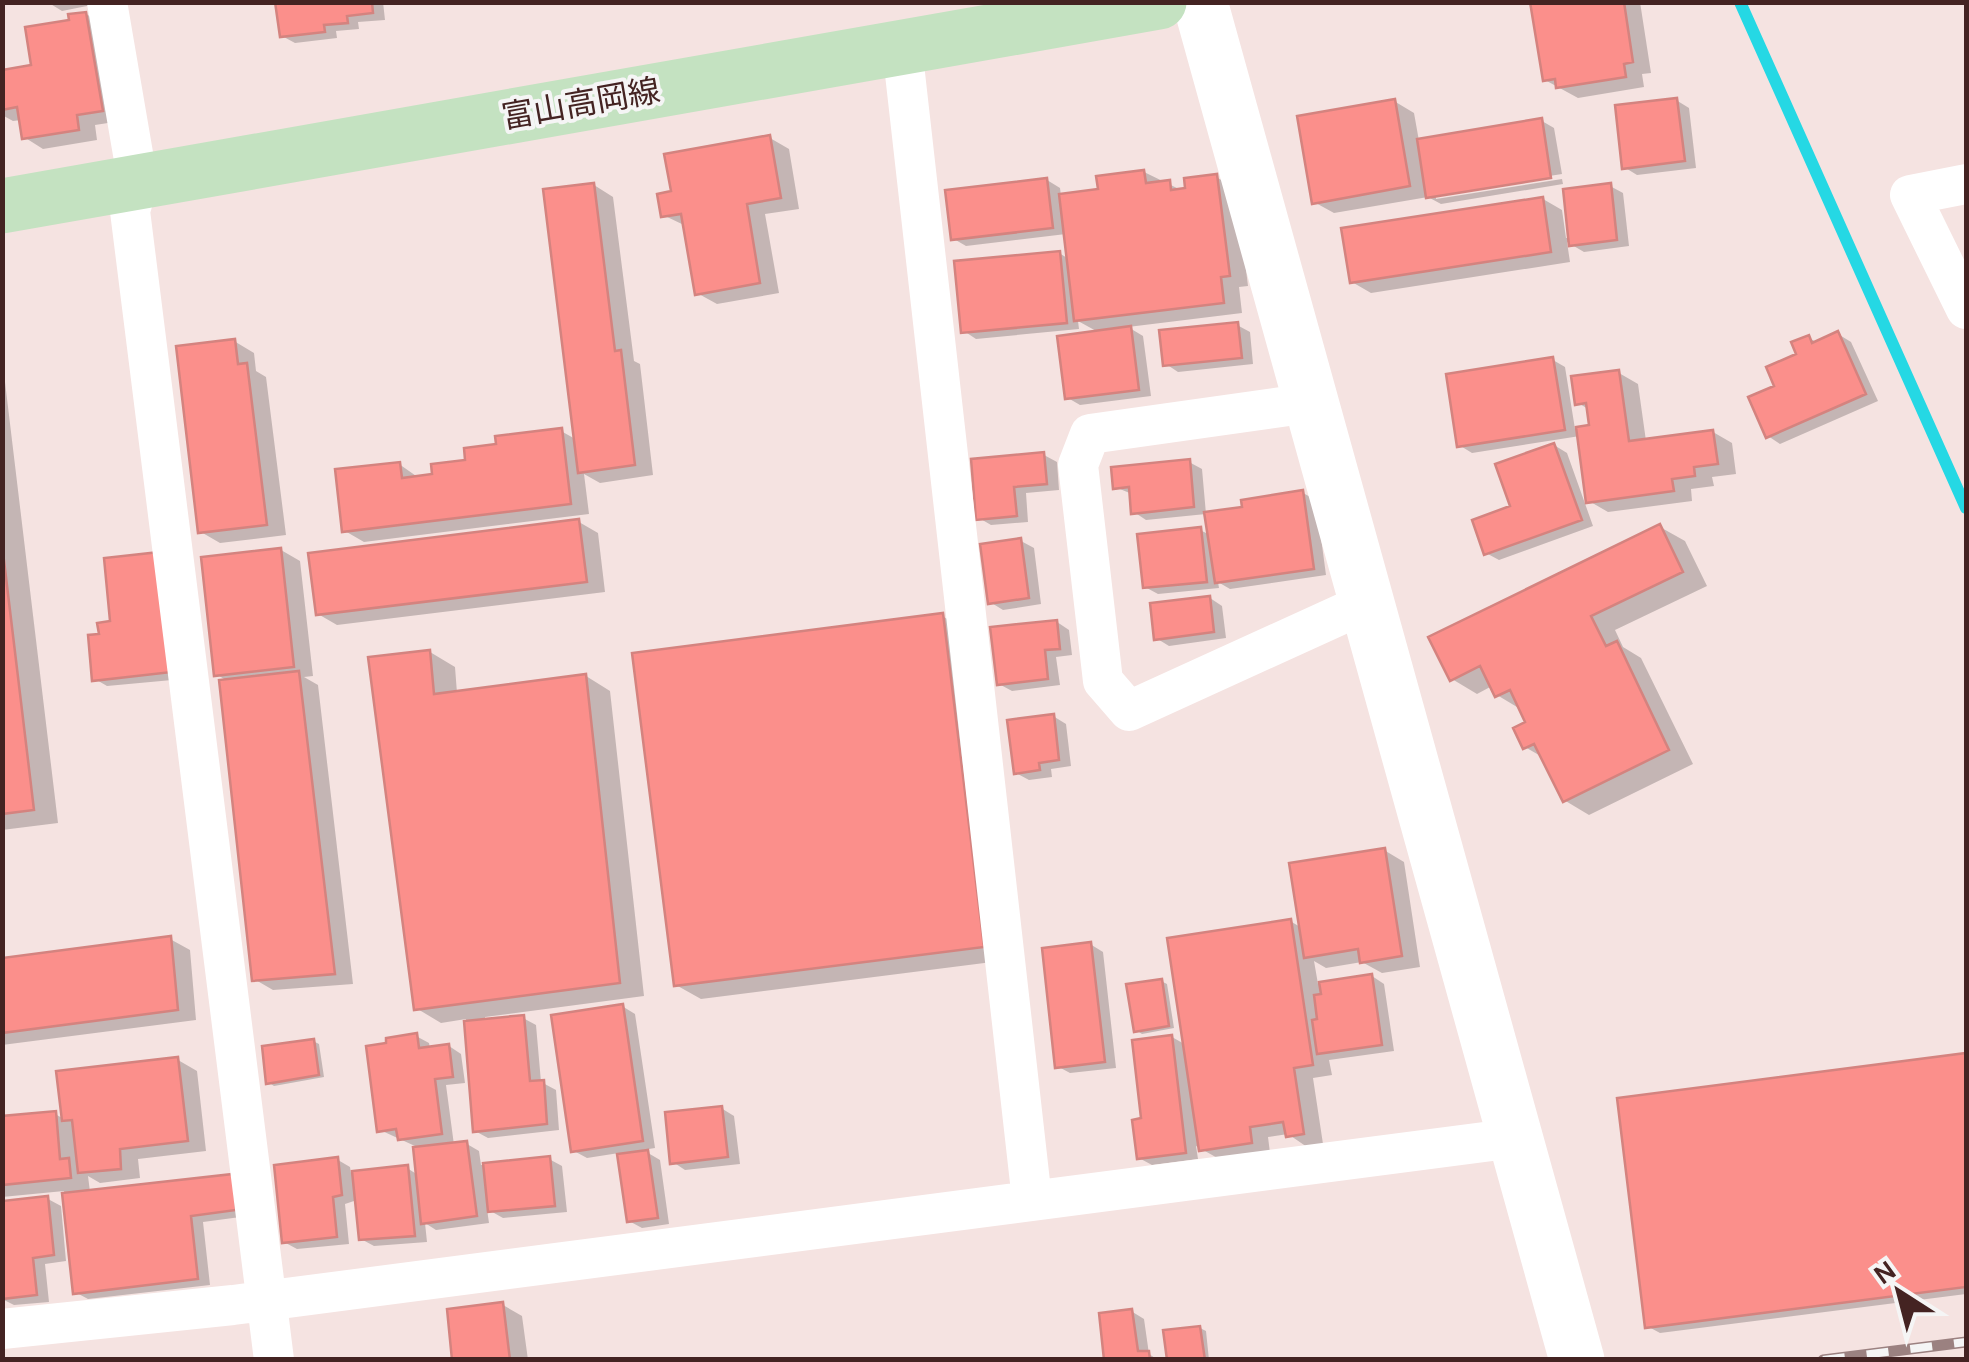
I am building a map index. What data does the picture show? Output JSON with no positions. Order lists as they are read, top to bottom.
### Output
{
  "streets": {
    "main road": ["富山高岡線"]
  },
  "north": "top left"
}
